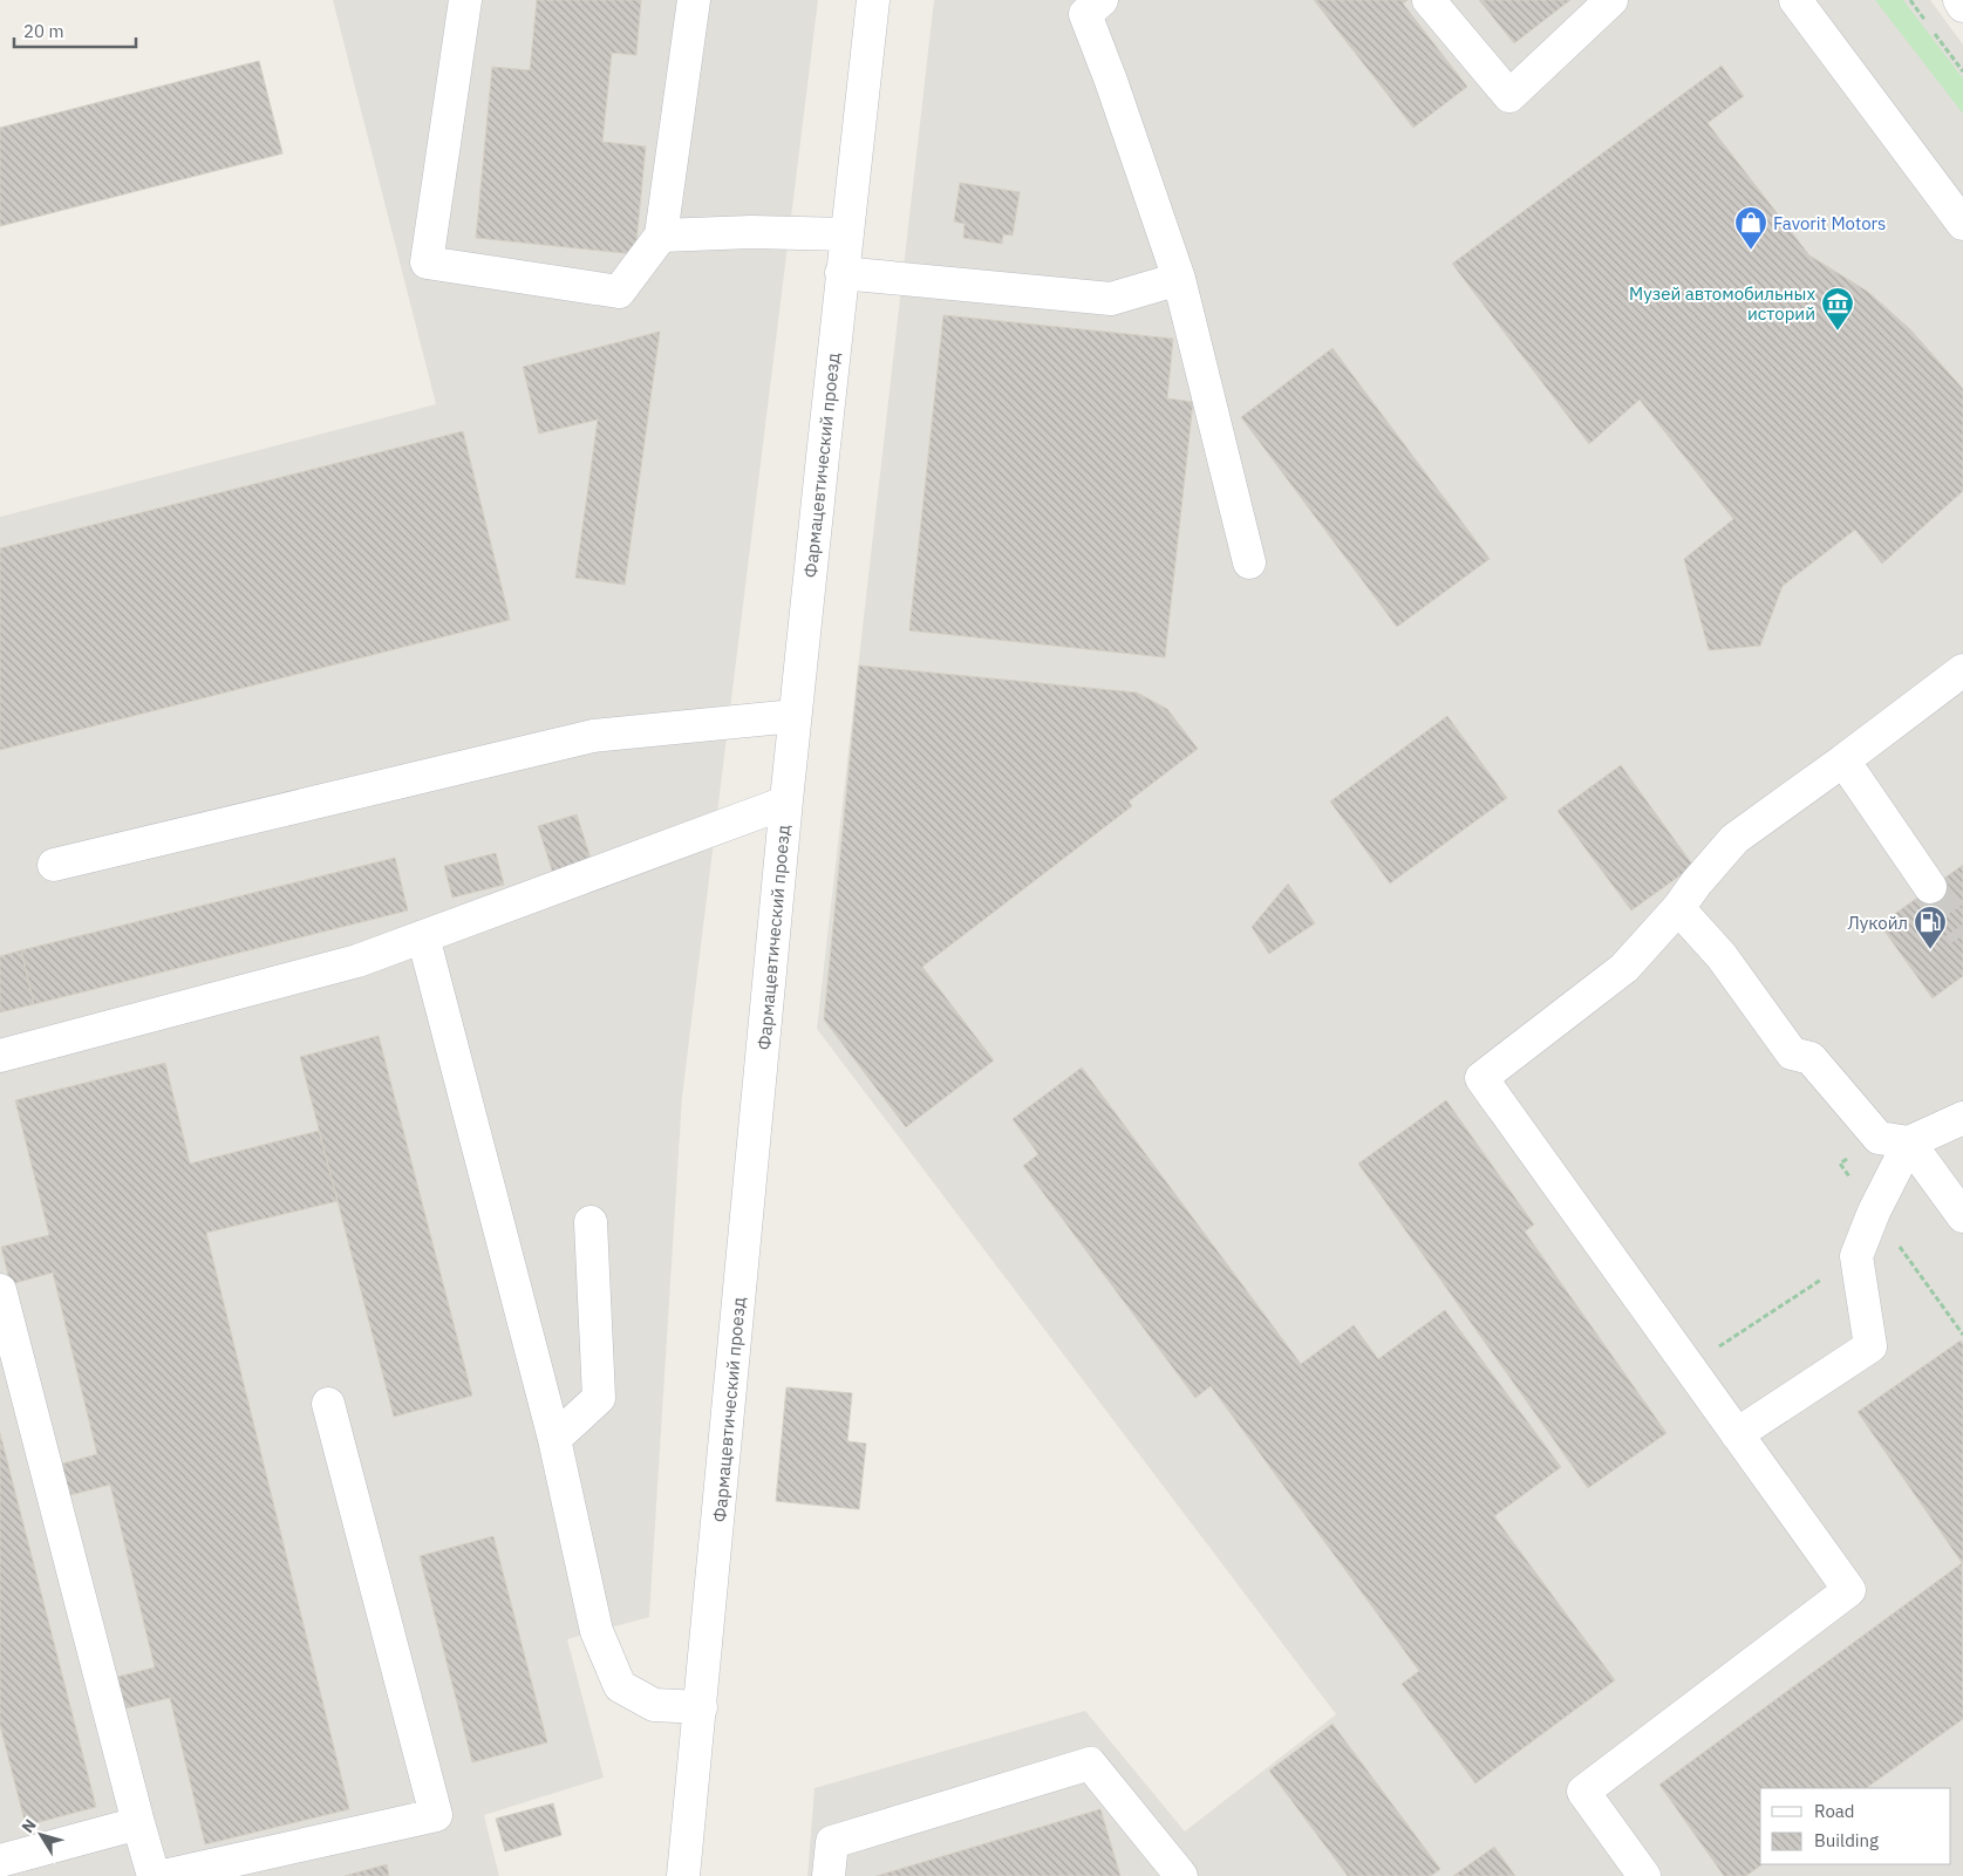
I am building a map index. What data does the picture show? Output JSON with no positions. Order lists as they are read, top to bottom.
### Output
{
  "streets": {
    "street": ["Фармацевтический проезд"]
  },
  "places": {
    "shop": ["Favorit Motors"],
    "museum": ["Музей автомобильных историй"],
    "fuel station": ["Лукойл"]
  },
  "legend": ["Road", "Building"],
  "scale_bar": "20 m",
  "north": "top left"
}
